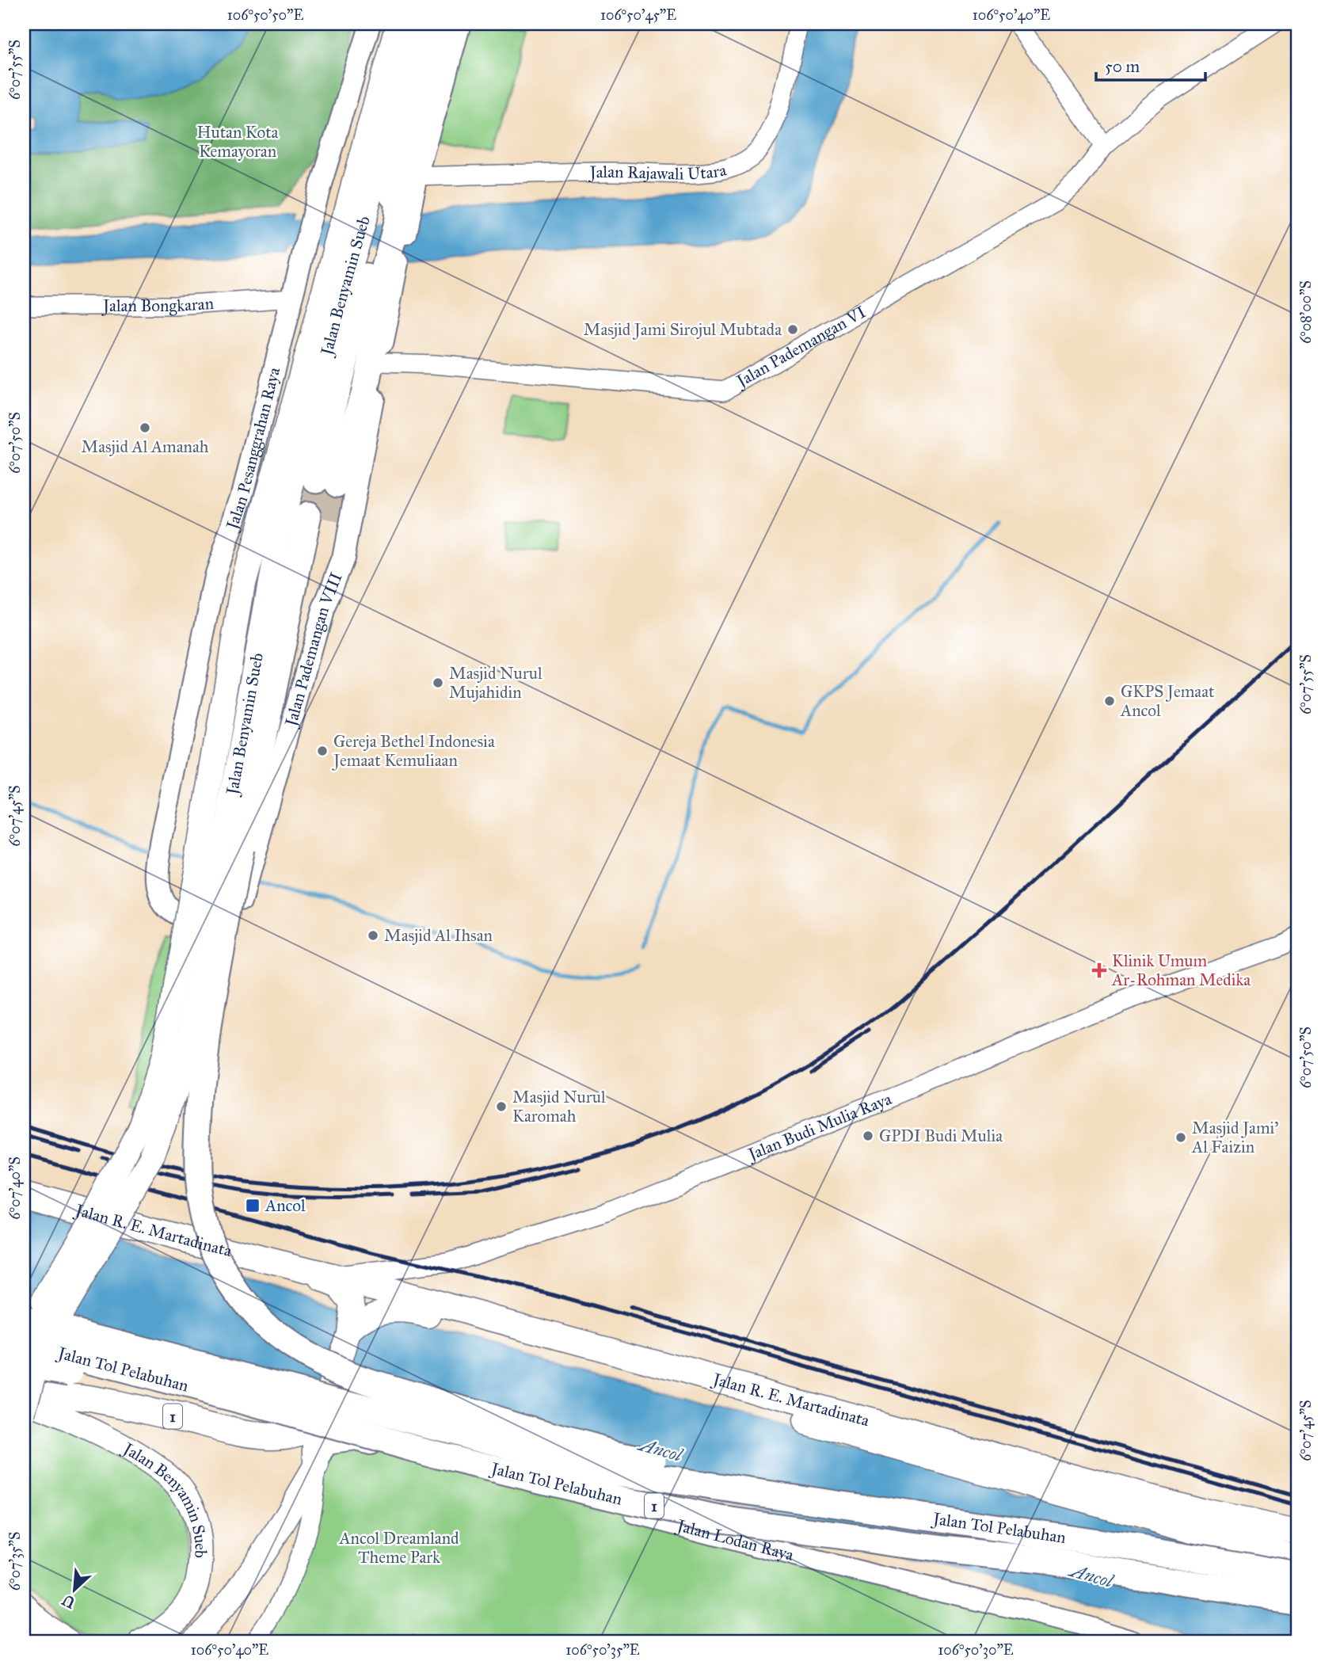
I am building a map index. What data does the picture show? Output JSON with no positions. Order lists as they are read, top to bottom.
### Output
{
  "streets": {
    "highway": ["Jalan R. E. Martadinata", "Jalan Tol Pelabuhan", "1"],
    "main road": [
      "Jalan Benyamin Sueb",
      "Jalan Pesanggrahan Raya",
      "Jalan Pademangan VIII",
      "Jalan Lodan Raya"
    ],
    "street": [
      "Jalan Rajawali Utara",
      "Jalan Bongkaran",
      "Jalan Pademangan VI",
      "Jalan Budi Mulia Raya"
    ]
  },
  "crossings": [
    ["Jalan Rajawali Utara", "Jalan Benyamin Sueb"],
    ["Jalan Benyamin Sueb", "Jalan Pademangan VIII"],
    ["Jalan Bongkaran", "Jalan Pesanggrahan Raya"],
    ["Jalan Pademangan VI", "Jalan Pademangan VIII"],
    ["Jalan Pesanggrahan Raya", "Jalan Pademangan VIII"],
    ["Jalan Budi Mulia Raya", "Jalan R. E. Martadinata"]
  ],
  "water": ["Ancol"],
  "parks": ["Hutan Kota Kemayoran", "Ancol Dreamland Theme Park"],
  "places": {
    "other": [
      "Masjid Jami Sirojul Mubtada",
      "Masjid Al Amanah",
      "Masjid Nurul Mujahidin",
      "GKPS Jemaat Ancol",
      "Gereja Bethel Indonesia Jemaat Kemuliaan",
      "Masjid Al Ihsan",
      "Masjid Nurul Karomah",
      "GPDI Budi Mulia",
      "Masjid Jami' Al Faizin"
    ],
    "health": ["Klinik Umum Ar-Rohman Medika"],
    "transit": ["Ancol"]
  },
  "scale_bar": "50 m",
  "north": "bottom left",
  "coordinates": [
    "106°50'50\"E",
    "106°50'45\"E",
    "106°50'40\"E",
    "6°07'55\"S",
    "6°08'00\"S",
    "6°07'50\"S",
    "6°07'45\"S",
    "6°07'40\"S",
    "6°07'35\"S",
    "106°50'35\"E",
    "106°50'30\"E"
  ]
}
